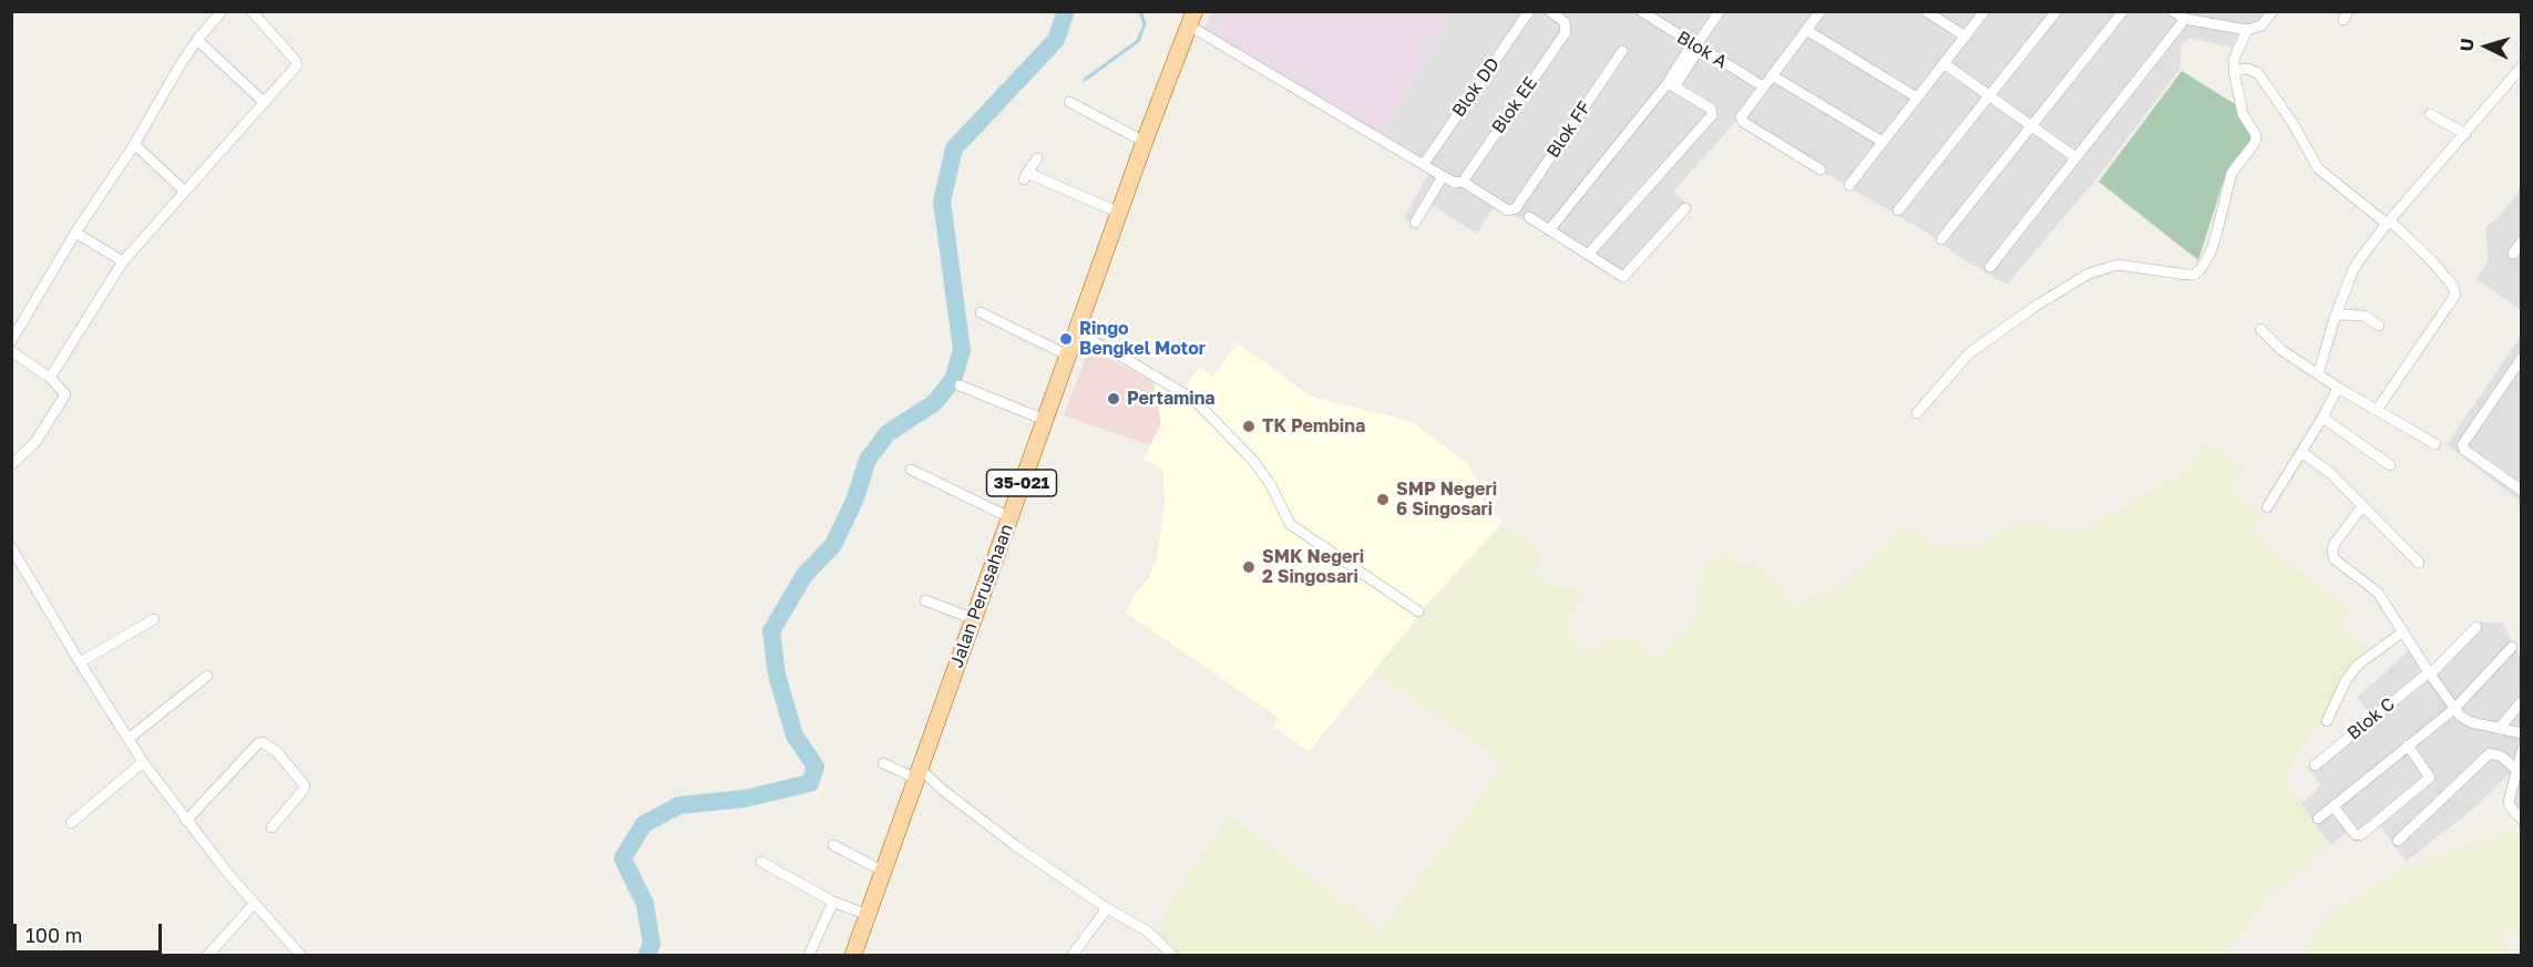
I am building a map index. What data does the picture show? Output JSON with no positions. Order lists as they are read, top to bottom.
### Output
{
  "streets": {
    "main road": ["35-021", "Jalan Perusahaan"],
    "street": [
      "Blok A",
      "Blok DD",
      "Blok EE",
      "Blok FF",
      "Blok C"
    ]
  },
  "crossings": [
    ["Blok EE", "Blok FF"]
  ],
  "places": [
    "Ringo Bengkel Motor",
    "Pertamina",
    "TK Pembina",
    "SMP Negeri 6 Singosari",
    "SMK Negeri 2 Singosari"
  ],
  "scale_bar": "100 m",
  "north": "left"
}
